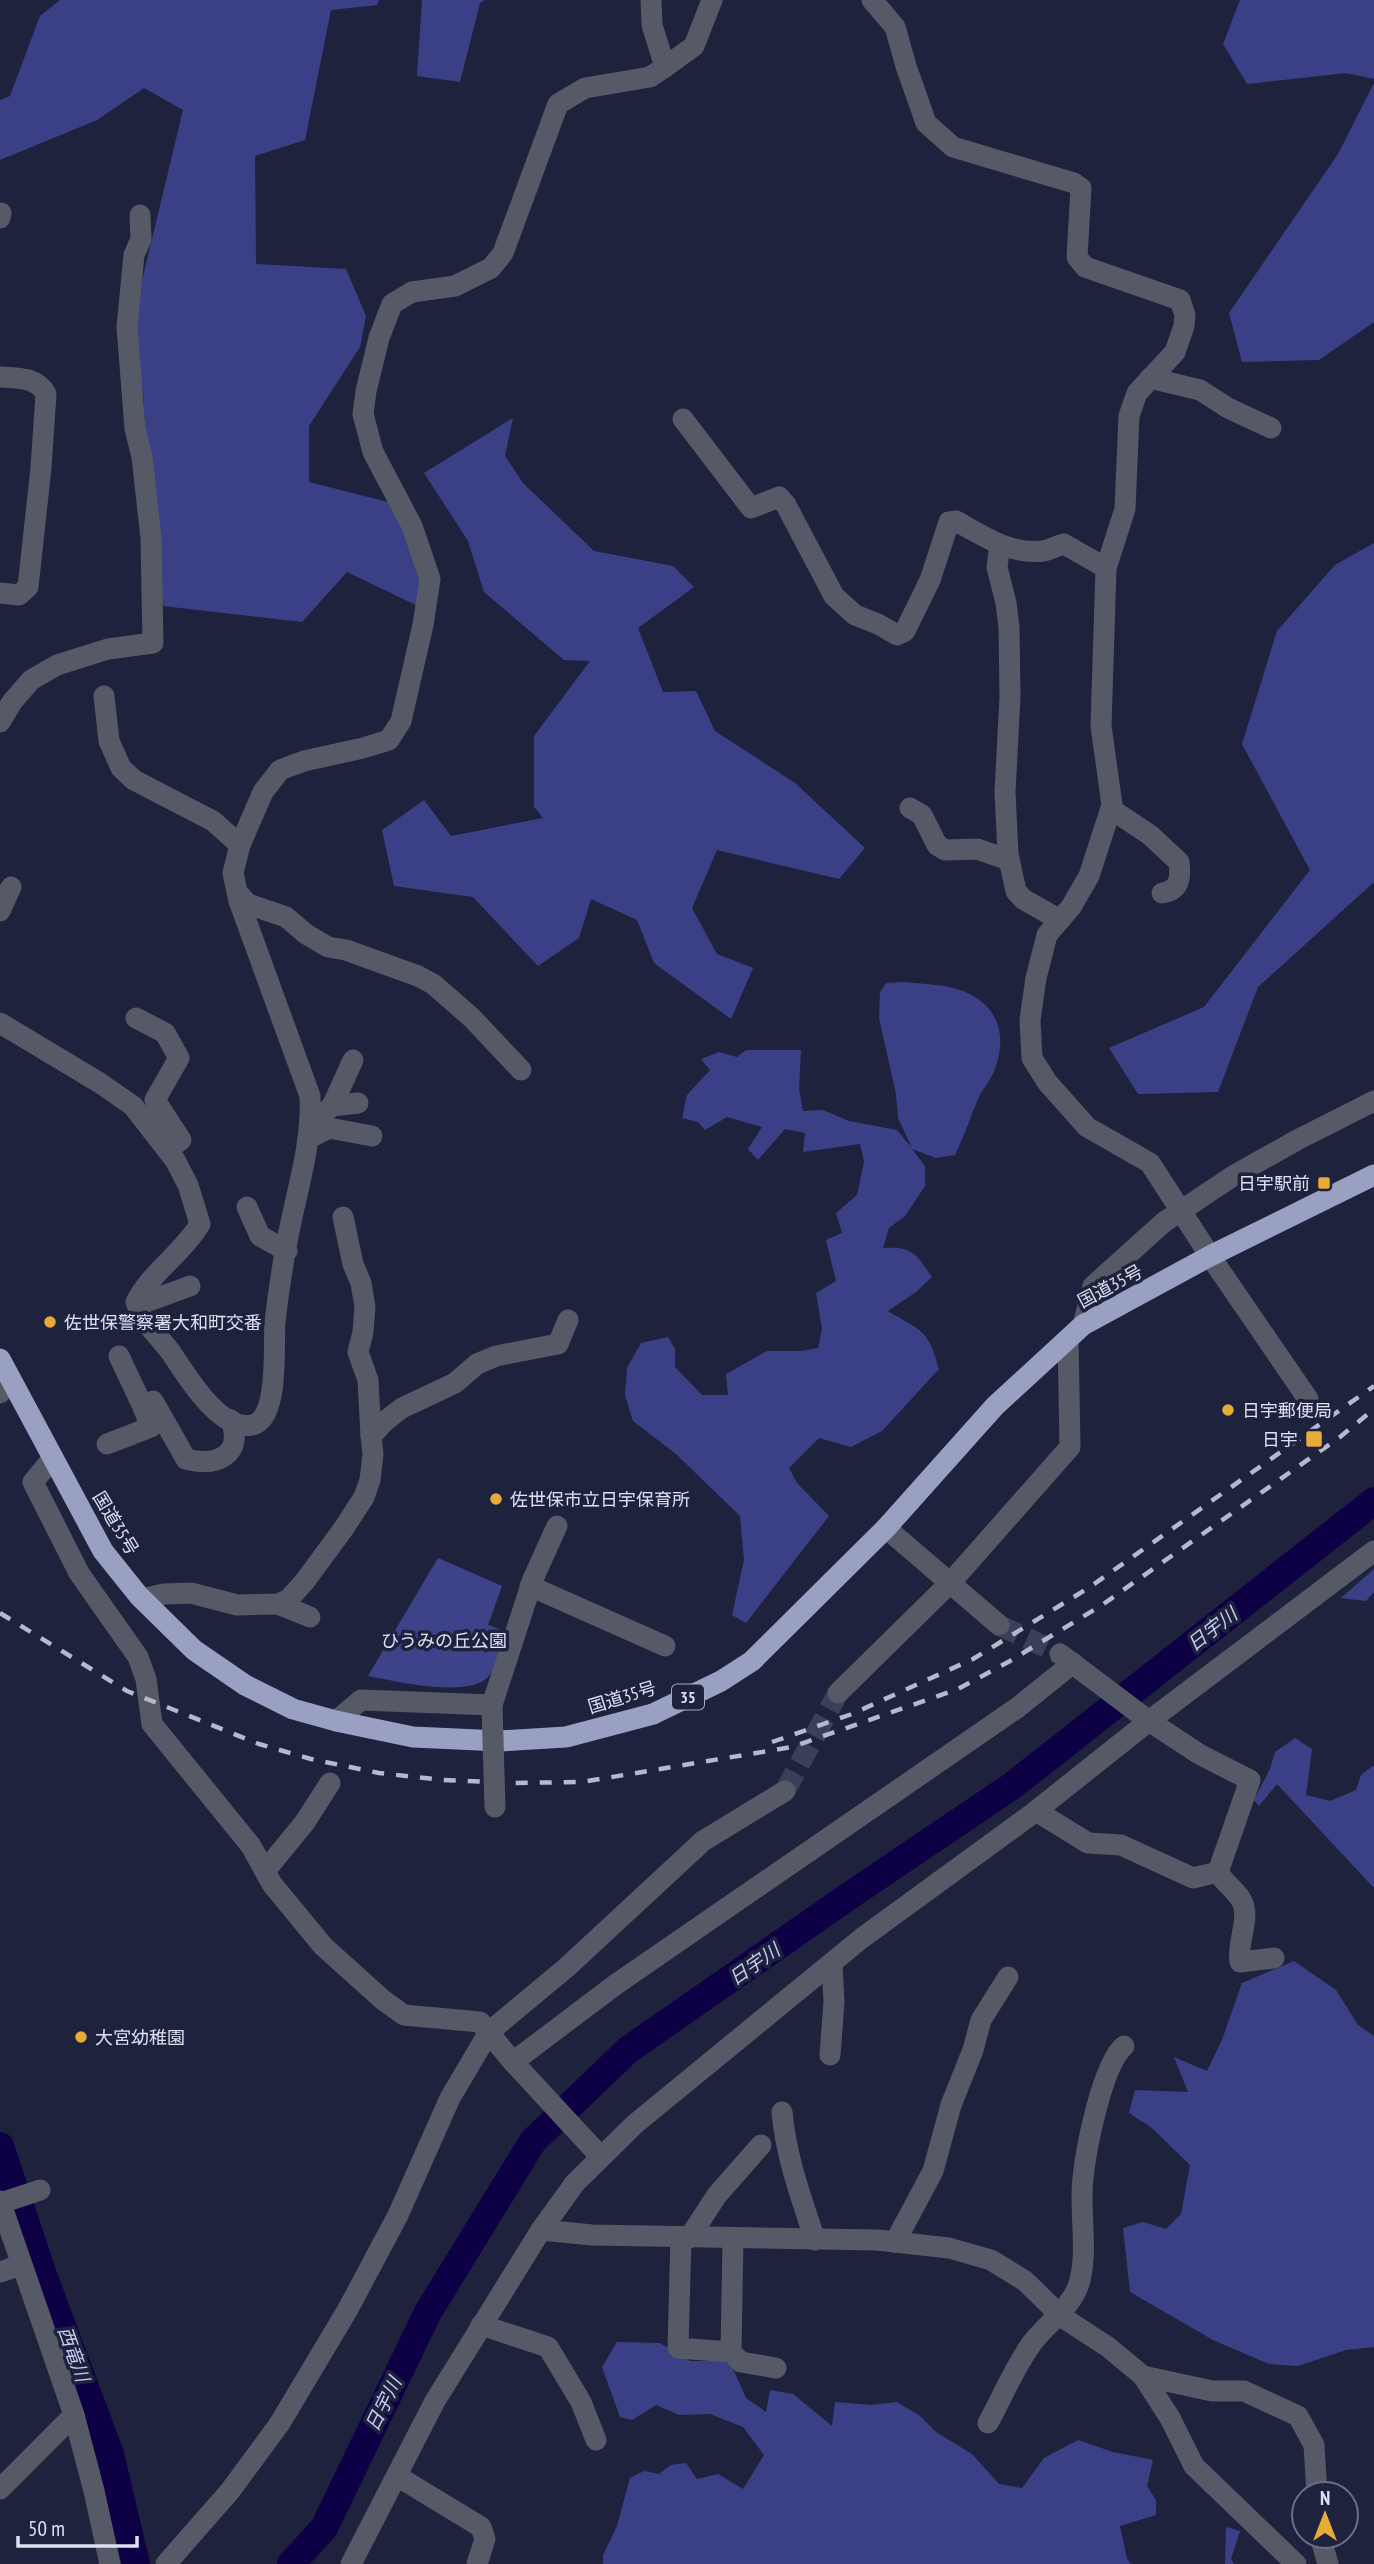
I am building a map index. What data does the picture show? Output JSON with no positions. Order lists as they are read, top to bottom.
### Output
{
  "streets": {
    "highway": ["国道35号", "35"]
  },
  "water": ["日宇川", "西竜川"],
  "parks": ["ひうみの丘公園"],
  "places": {
    "transit": ["日宇駅前", "日宇"],
    "other": [
      "佐世保警察署大和町交番",
      "日宇郵便局",
      "佐世保市立日宇保育所",
      "大宮幼稚園"
    ]
  },
  "scale_bar": "50 m",
  "north": "top"
}
